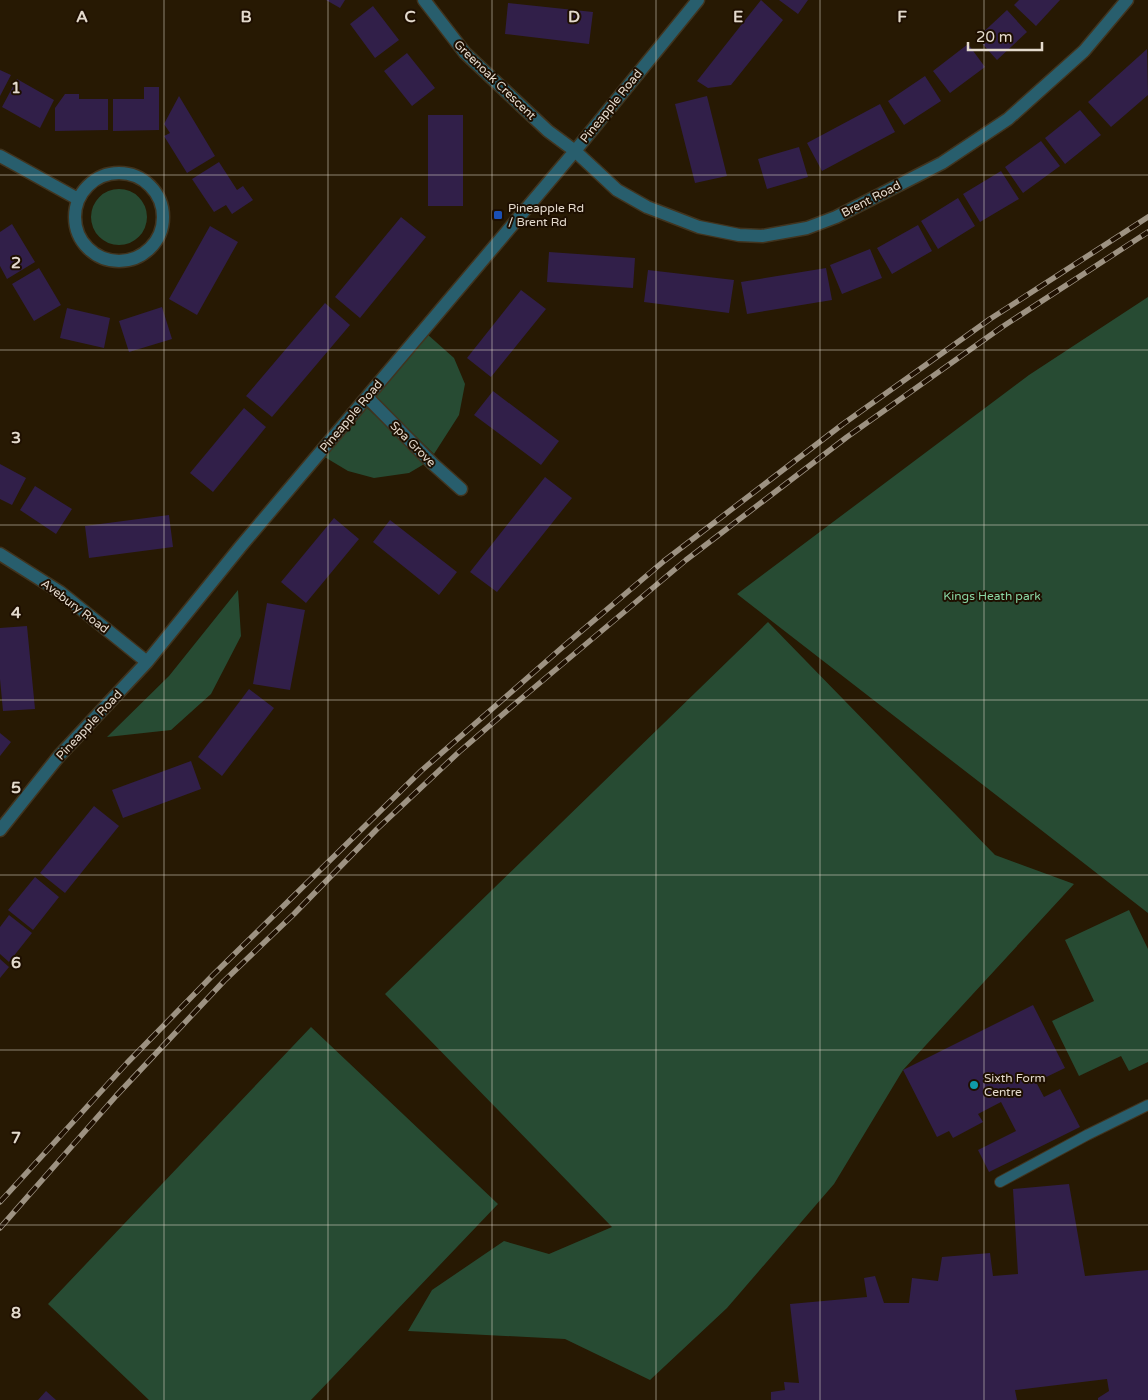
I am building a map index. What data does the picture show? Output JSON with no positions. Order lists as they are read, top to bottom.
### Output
{
  "streets": {
    "street": [
      "Greenoak Crescent",
      "Pineapple Road",
      "Brent Road",
      "Spa Grove",
      "Avebury Road"
    ]
  },
  "crossings": [
    ["Greenoak Crescent", "Pineapple Road"],
    ["Greenoak Crescent", "Brent Road"],
    ["Pineapple Road", "Brent Road"],
    ["Pineapple Road", "Spa Grove"],
    ["Pineapple Road", "Avebury Road"]
  ],
  "parks": ["Kings Heath park"],
  "places": {
    "transit": ["Pineapple Rd / Brent Rd"],
    "other": ["Sixth Form Centre"]
  },
  "scale_bar": "20 m",
  "grid": {
    "columns": [
      "A",
      "B",
      "C",
      "D",
      "E",
      "F"
    ],
    "rows": [
      "1",
      "2",
      "3",
      "4",
      "5",
      "6",
      "7",
      "8"
    ]
  }
}
